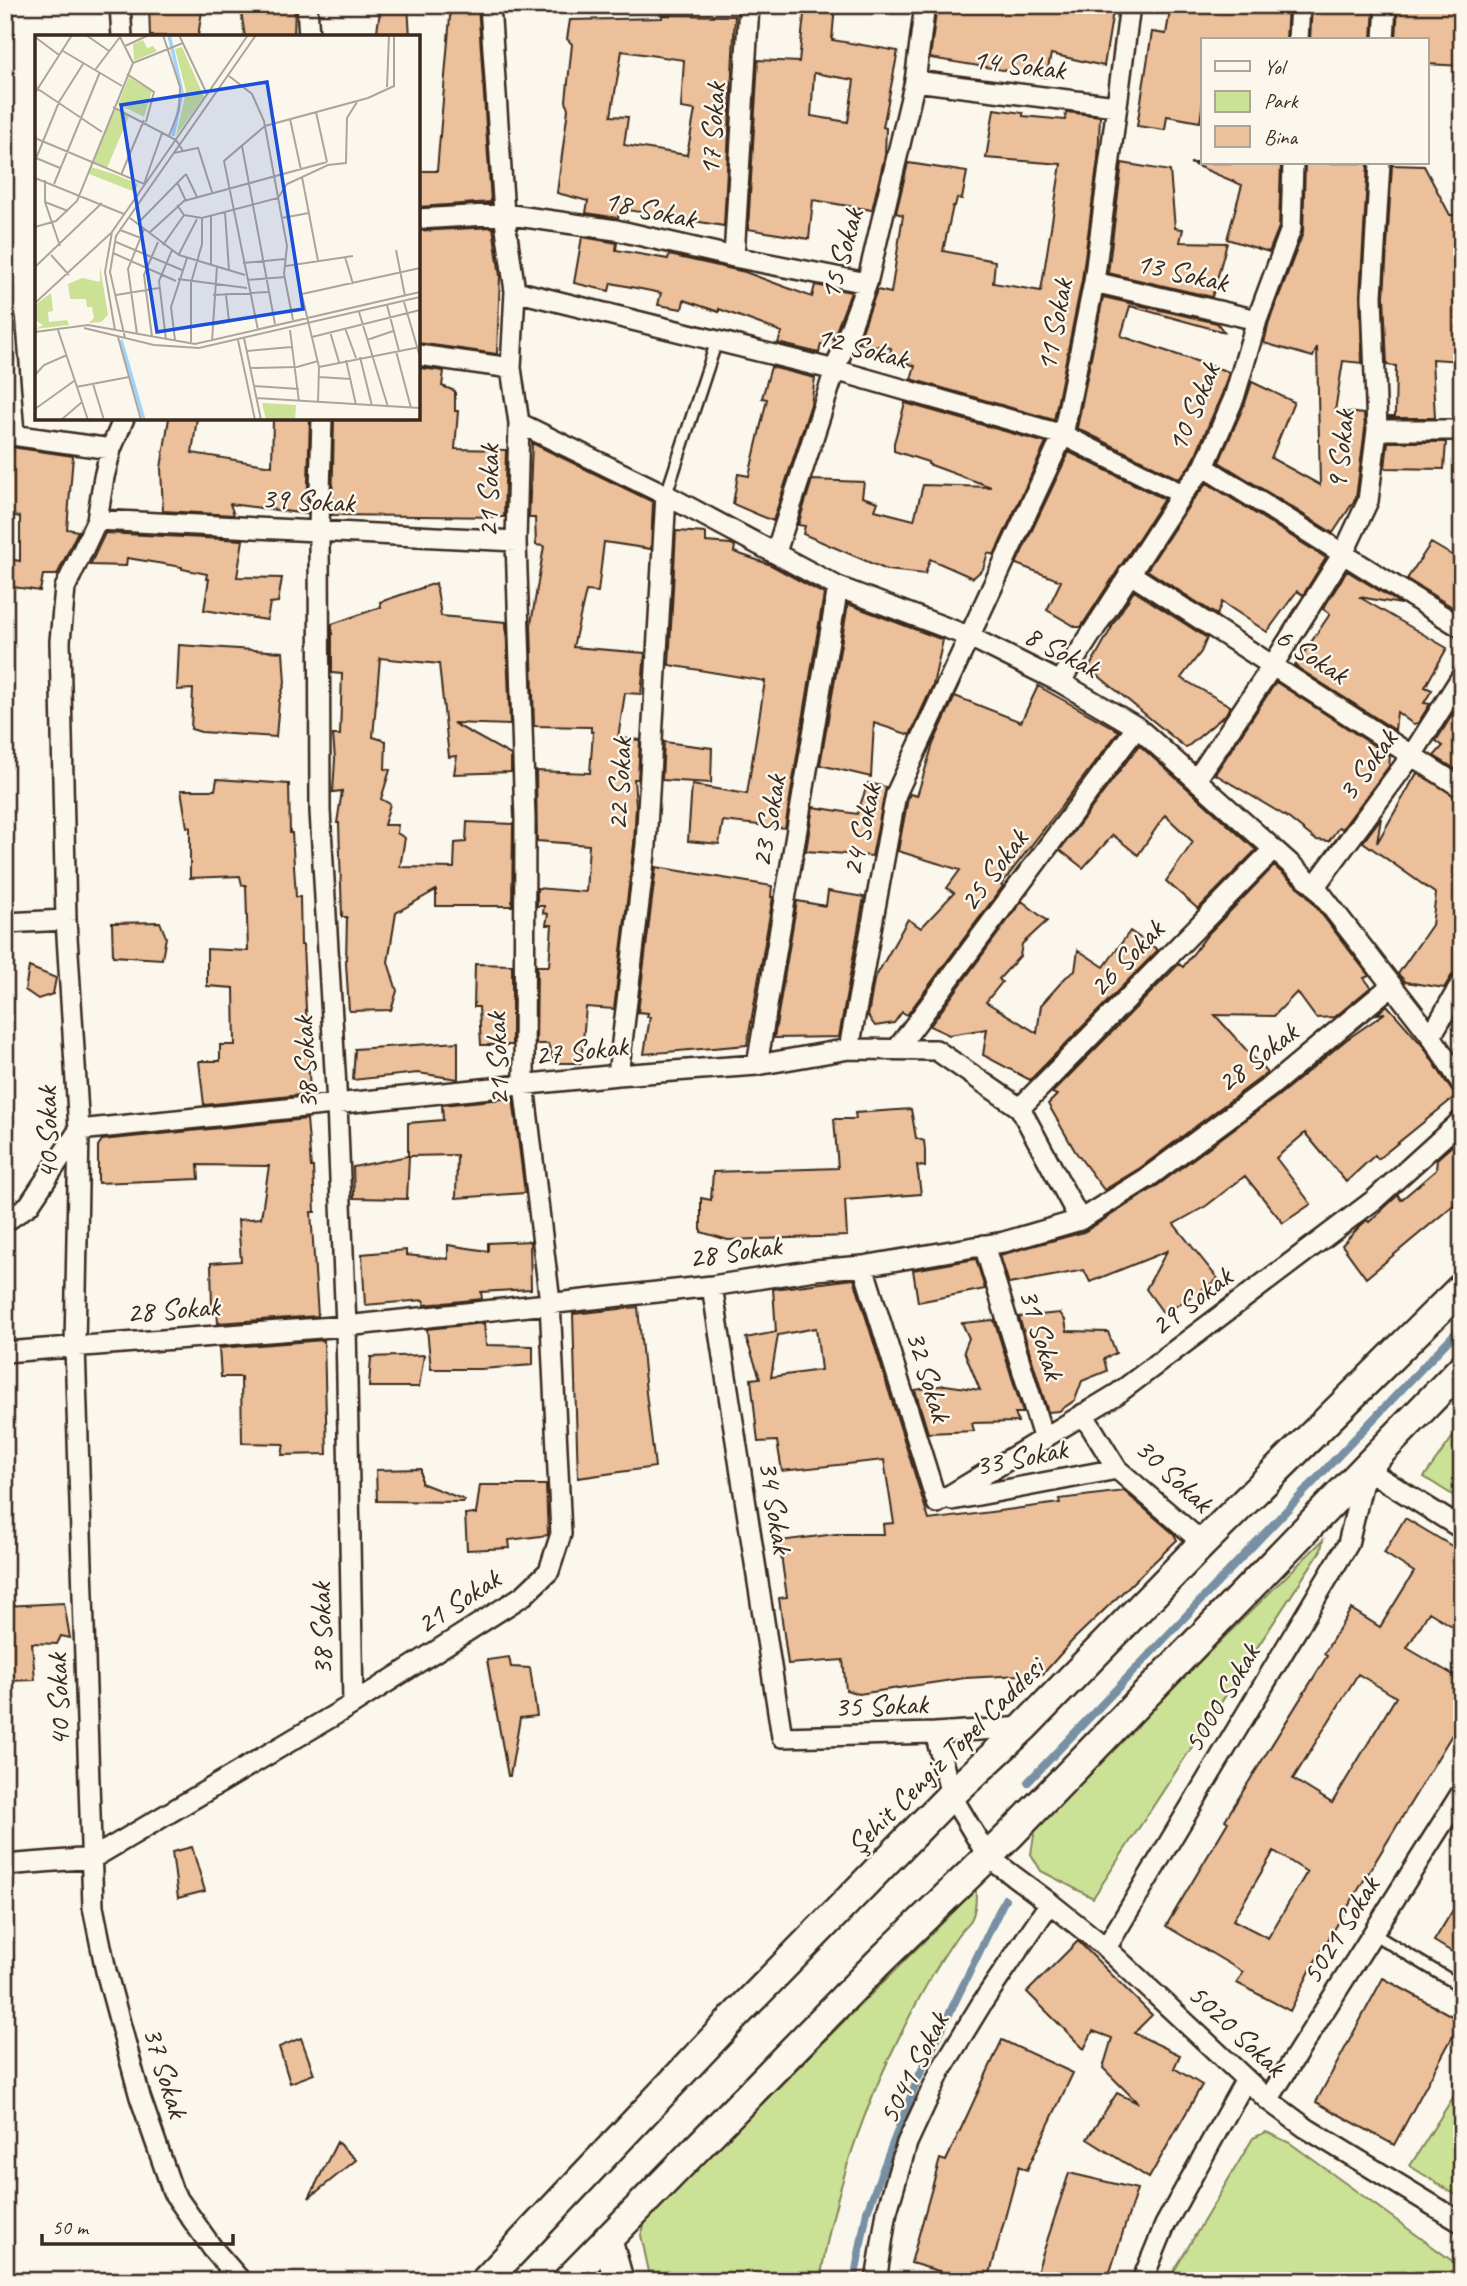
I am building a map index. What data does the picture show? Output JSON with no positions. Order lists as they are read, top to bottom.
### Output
{
  "streets": {
    "main road": ["Şehit Cengiz Topel Caddesi"],
    "street": [
      "14 Sokak",
      "17 Sokak",
      "18 Sokak",
      "15 Sokak",
      "13 Sokak",
      "11 Sokak",
      "12 Sokak",
      "10 Sokak",
      "9 Sokak",
      "21 Sokak",
      "39 Sokak",
      "8 Sokak",
      "6 Sokak",
      "3 Sokak",
      "22 Sokak",
      "23 Sokak",
      "24 Sokak",
      "25 Sokak",
      "26 Sokak",
      "27 Sokak",
      "28 Sokak",
      "38 Sokak",
      "40 Sokak",
      "29 Sokak",
      "31 Sokak",
      "32 Sokak",
      "33 Sokak",
      "30 Sokak",
      "34 Sokak",
      "5000 Sokak",
      "35 Sokak",
      "5021 Sokak",
      "5020 Sokak",
      "5041 Sokak",
      "37 Sokak"
    ]
  },
  "crossings": [
    ["14 Sokak", "15 Sokak"],
    ["14 Sokak", "11 Sokak"],
    ["17 Sokak", "18 Sokak"],
    ["18 Sokak", "15 Sokak"],
    ["18 Sokak", "21 Sokak"],
    ["15 Sokak", "12 Sokak"],
    ["15 Sokak", "8 Sokak"],
    ["13 Sokak", "11 Sokak"],
    ["13 Sokak", "10 Sokak"],
    ["11 Sokak", "12 Sokak"],
    ["11 Sokak", "8 Sokak"],
    ["11 Sokak", "24 Sokak"],
    ["12 Sokak", "10 Sokak"],
    ["12 Sokak", "21 Sokak"],
    ["10 Sokak", "8 Sokak"],
    ["10 Sokak", "6 Sokak"],
    ["9 Sokak", "8 Sokak"],
    ["9 Sokak", "6 Sokak"],
    ["21 Sokak", "39 Sokak"],
    ["21 Sokak", "8 Sokak"],
    ["21 Sokak", "27 Sokak"],
    ["21 Sokak", "28 Sokak"],
    ["21 Sokak", "38 Sokak"],
    ["21 Sokak", "40 Sokak"],
    ["21 Sokak", "37 Sokak"],
    ["39 Sokak", "38 Sokak"],
    ["39 Sokak", "40 Sokak"],
    ["8 Sokak", "3 Sokak"],
    ["8 Sokak", "22 Sokak"],
    ["8 Sokak", "23 Sokak"],
    ["8 Sokak", "24 Sokak"],
    ["8 Sokak", "25 Sokak"],
    ["8 Sokak", "26 Sokak"],
    ["8 Sokak", "28 Sokak"],
    ["6 Sokak", "3 Sokak"],
    ["22 Sokak", "27 Sokak"],
    ["23 Sokak", "27 Sokak"],
    ["24 Sokak", "27 Sokak"],
    ["25 Sokak", "27 Sokak"],
    ["26 Sokak", "27 Sokak"],
    ["27 Sokak", "28 Sokak"],
    ["27 Sokak", "38 Sokak"],
    ["27 Sokak", "40 Sokak"],
    ["28 Sokak", "38 Sokak"],
    ["28 Sokak", "40 Sokak"],
    ["28 Sokak", "31 Sokak"],
    ["28 Sokak", "32 Sokak"],
    ["28 Sokak", "34 Sokak"],
    ["40 Sokak", "37 Sokak"],
    ["29 Sokak", "31 Sokak"],
    ["29 Sokak", "32 Sokak"],
    ["29 Sokak", "33 Sokak"],
    ["29 Sokak", "30 Sokak"],
    ["32 Sokak", "33 Sokak"],
    ["33 Sokak", "30 Sokak"],
    ["30 Sokak", "Şehit Cengiz Topel Caddesi"],
    ["34 Sokak", "35 Sokak"],
    ["5000 Sokak", "5020 Sokak"],
    ["35 Sokak", "Şehit Cengiz Topel Caddesi"],
    ["5021 Sokak", "5020 Sokak"],
    ["5020 Sokak", "5041 Sokak"]
  ],
  "legend": ["Yol", "Park", "Bina"],
  "scale_bar": "50 m"
}
